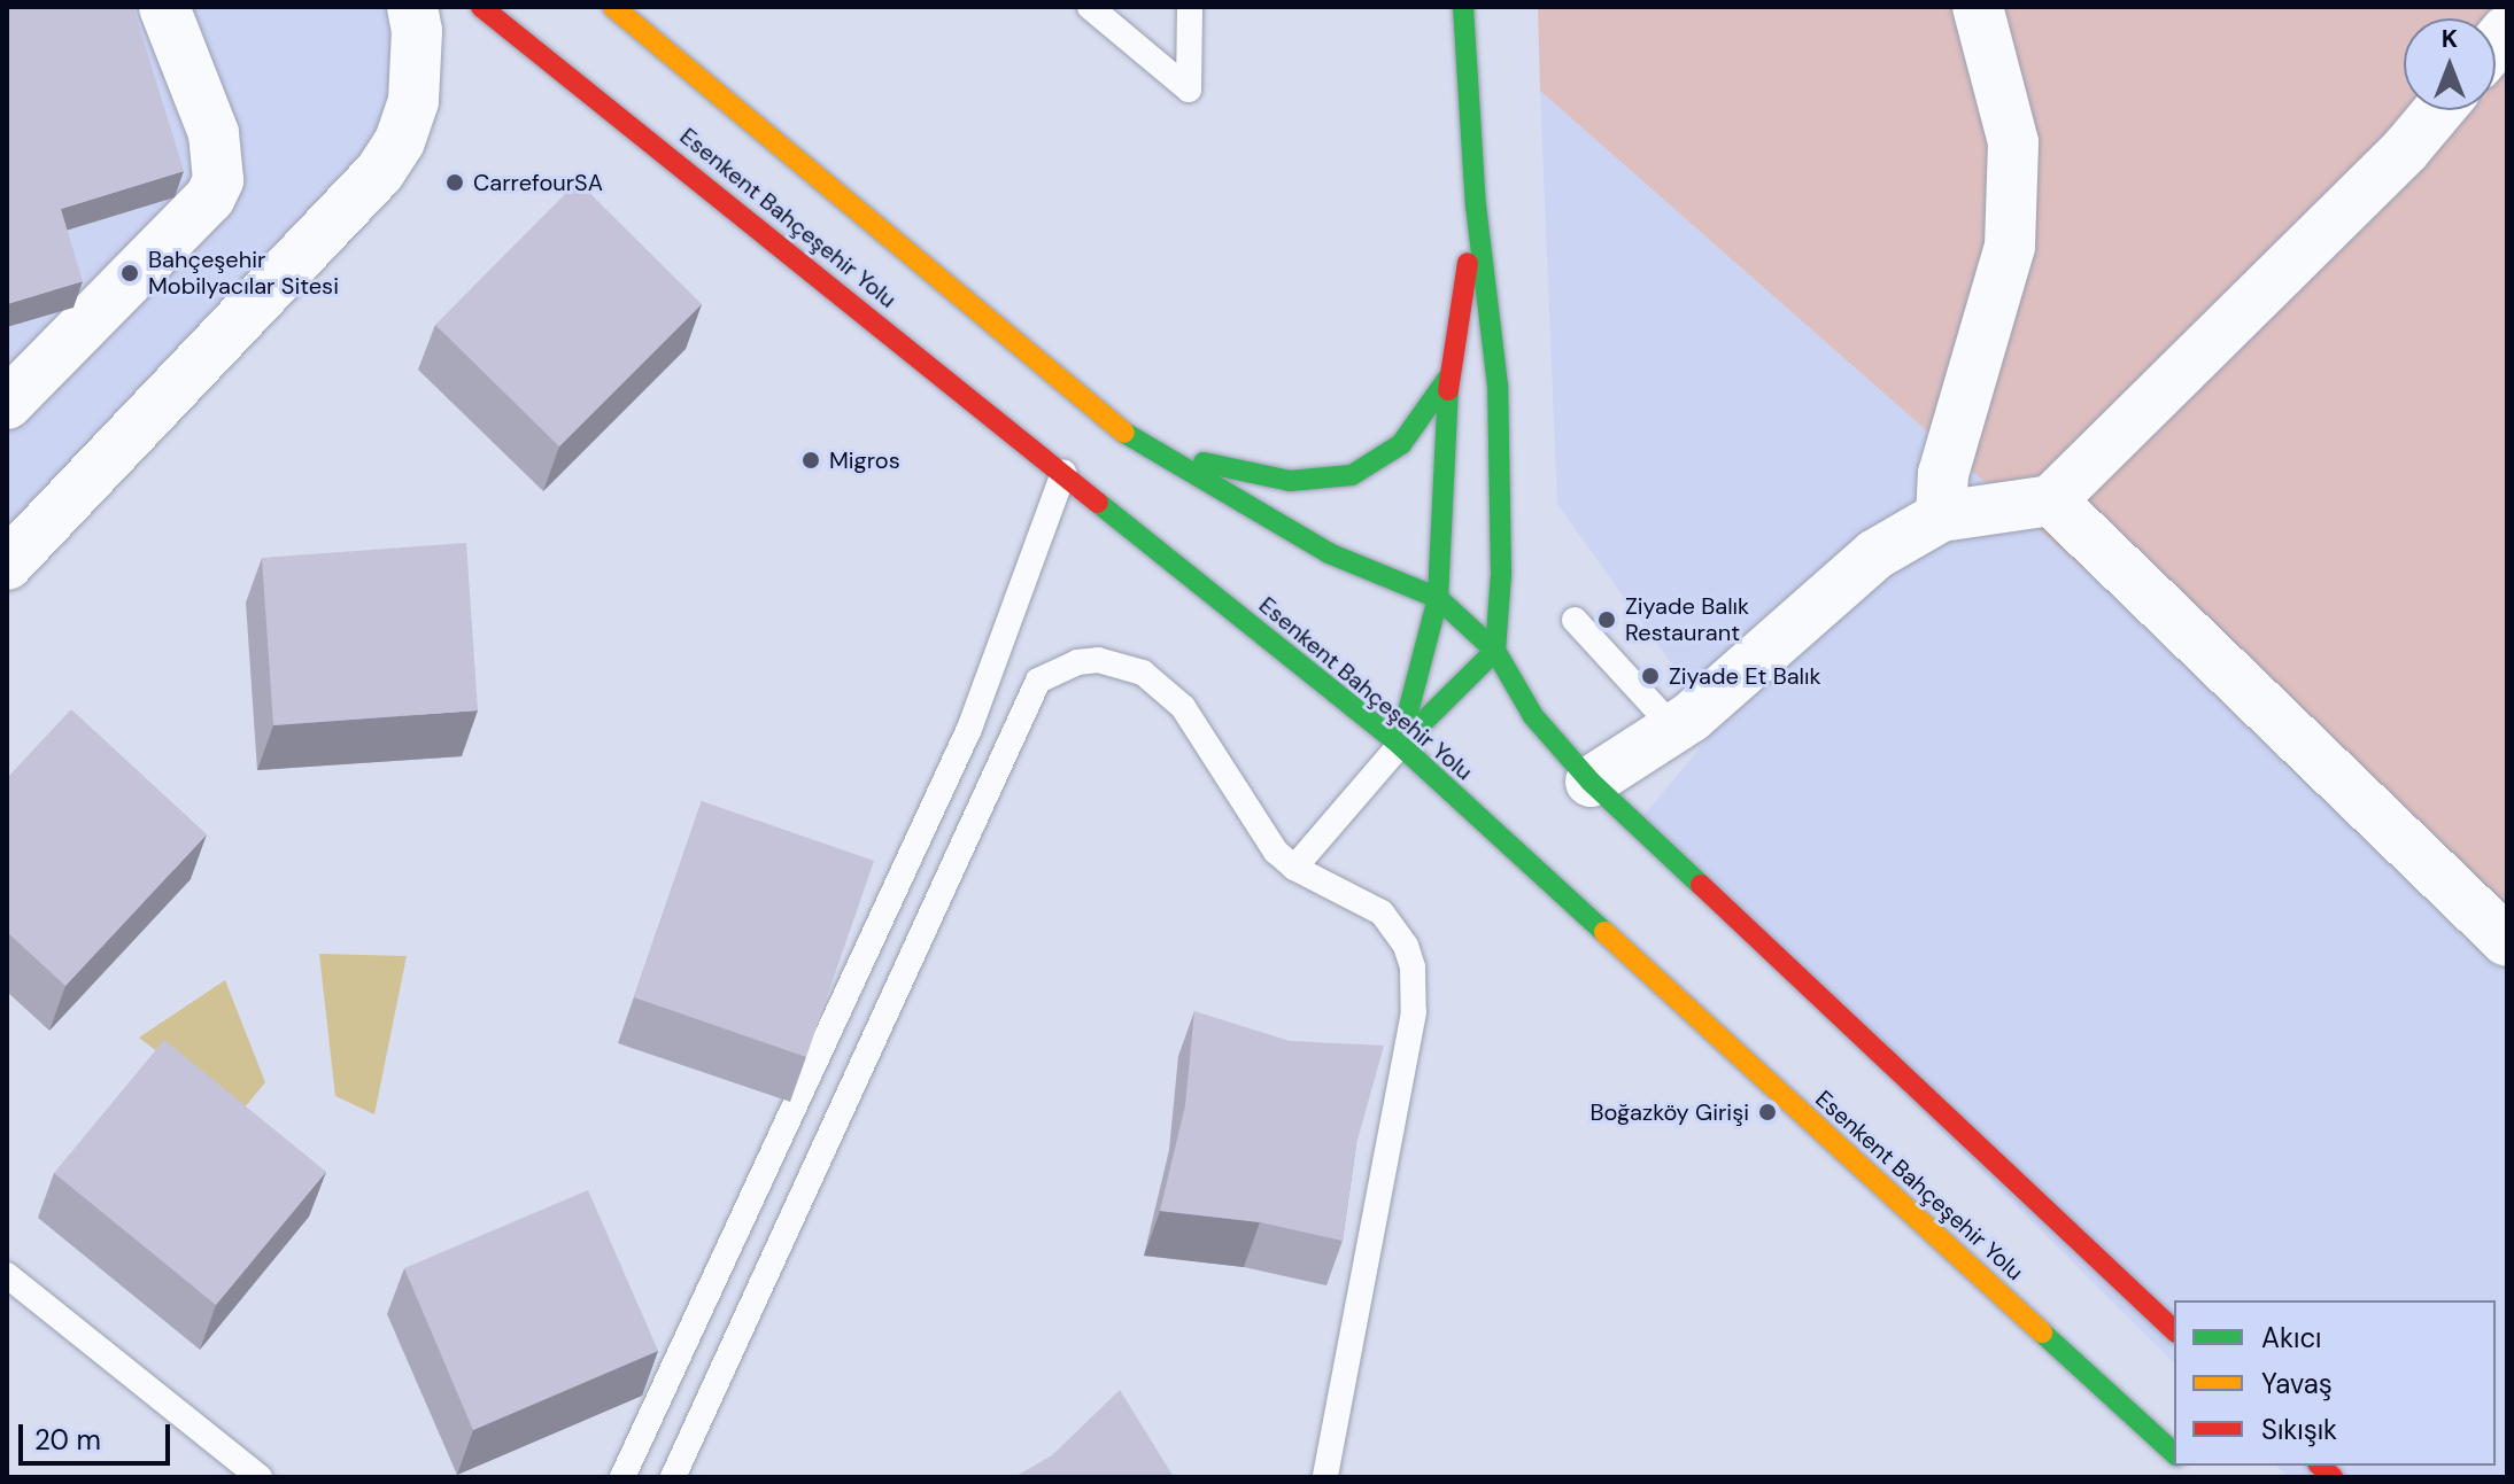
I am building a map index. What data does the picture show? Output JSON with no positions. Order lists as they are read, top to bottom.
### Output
{
  "streets": {
    "main road": ["Esenkent Bahçeşehir Yolu"]
  },
  "places": [
    "CarrefourSA",
    "Bahçeşehir Mobilyacılar Sitesi",
    "Migros",
    "Ziyade Balık Restaurant",
    "Ziyade Et Balık",
    "Boğazköy Girişi"
  ],
  "legend": ["Akıcı", "Yavaş", "Sıkışık"],
  "scale_bar": "20 m",
  "north": "top"
}
